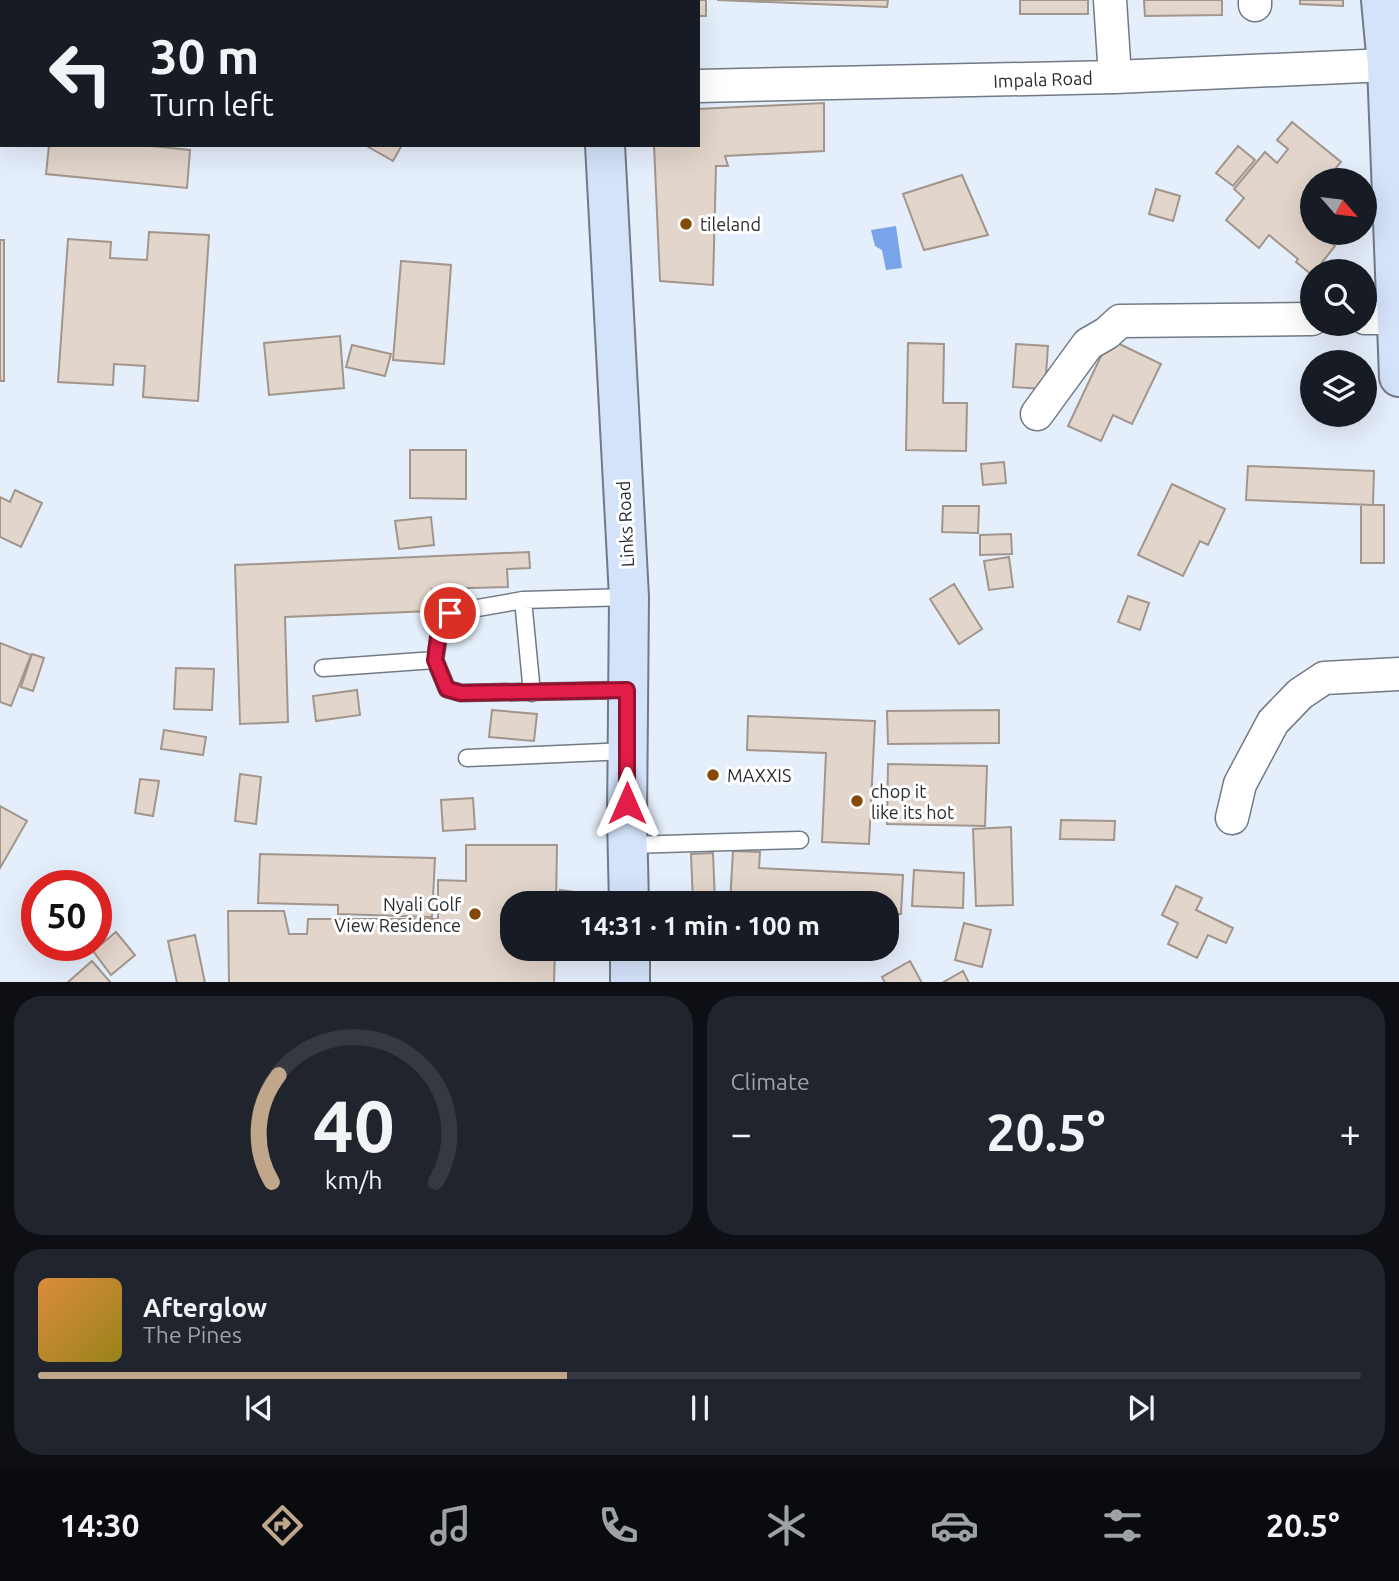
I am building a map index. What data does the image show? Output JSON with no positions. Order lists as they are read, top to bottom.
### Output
{
  "streets": {
    "main road": ["Links Road"],
    "street": ["Impala Road"]
  },
  "places": [
    "tileland",
    "MAXXIS",
    "chop it like its hot",
    "Nyali Golf View Residence"
  ],
  "north": "bottom right",
  "page": {
    "turn": ["30 m", "Turn left"],
    "limit": "50",
    "trip": "14:31 · 1 min · 100 m",
    "tile": "Climate",
    "heat": ["−", "20.5°", "+"],
    "song": ["Afterglow", "The Pines"],
    "tabs": ["14:30", "20.5°"],
    "gauge": ["40", "km/h"]
  }
}
